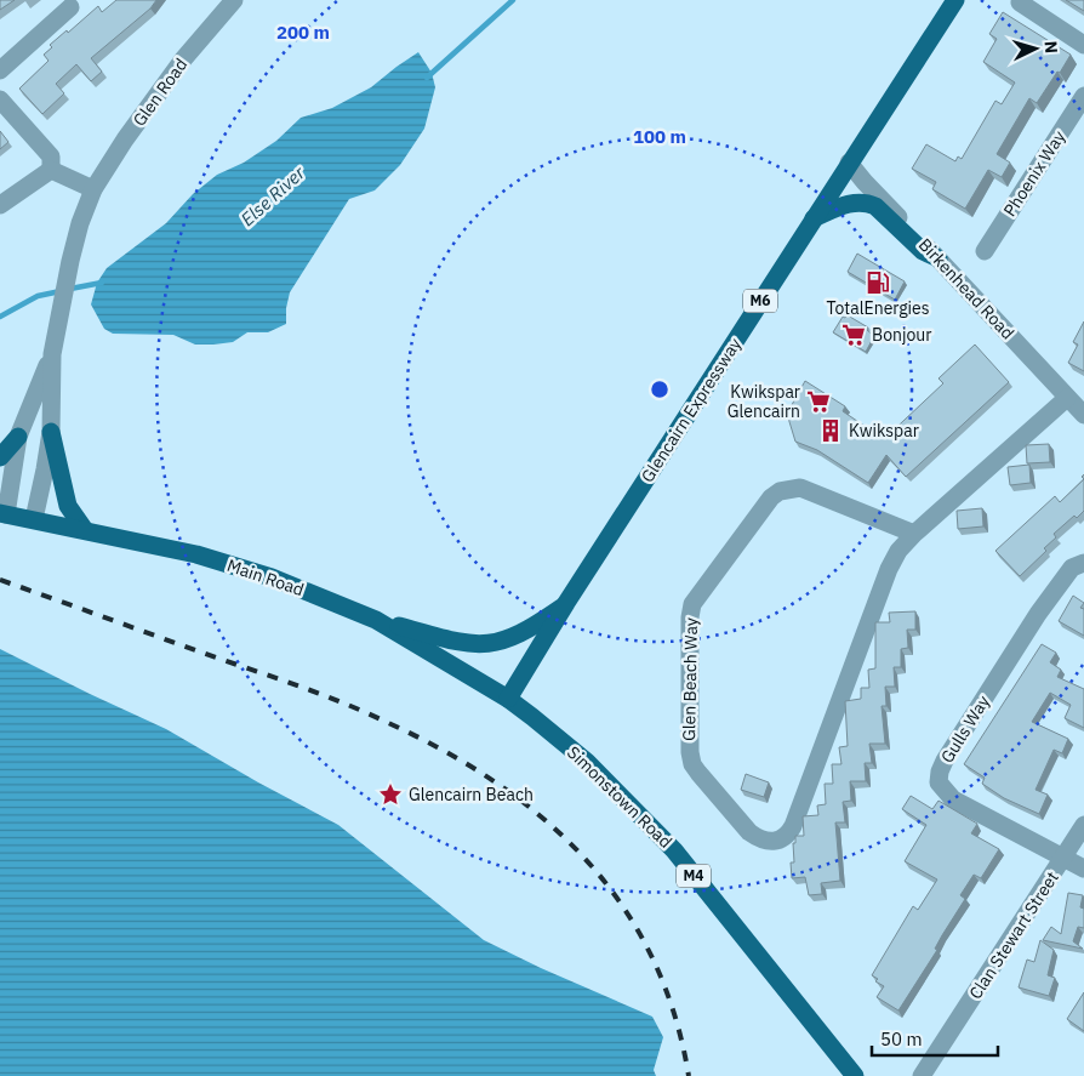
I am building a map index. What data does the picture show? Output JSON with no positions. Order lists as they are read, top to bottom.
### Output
{
  "streets": {
    "main road": [
      "M6",
      "Glencairn Expressway",
      "Main Road",
      "Simonstown Road",
      "M4"
    ],
    "street": [
      "Glen Road",
      "Phoenix Way",
      "Birkenhead Road",
      "Glen Beach Way",
      "Gulls Way",
      "Clan Stewart Street"
    ]
  },
  "crossings": [
    ["Glen Road", "Main Road"],
    ["Birkenhead Road", "Glencairn Expressway"],
    ["Birkenhead Road", "Glen Beach Way"],
    ["Glencairn Expressway", "Main Road"],
    ["Glencairn Expressway", "Simonstown Road"],
    ["Main Road", "Simonstown Road"],
    ["Gulls Way", "Clan Stewart Street"]
  ],
  "water": ["Else River"],
  "places": {
    "fuel station": ["TotalEnergies"],
    "supermarket": ["Bonjour", "Kwikspar Glencairn"],
    "building": ["Kwikspar"],
    "place": ["Glencairn Beach"]
  },
  "scale_bar": "50 m",
  "north": "right",
  "rings": ["200 m", "100 m"]
}
